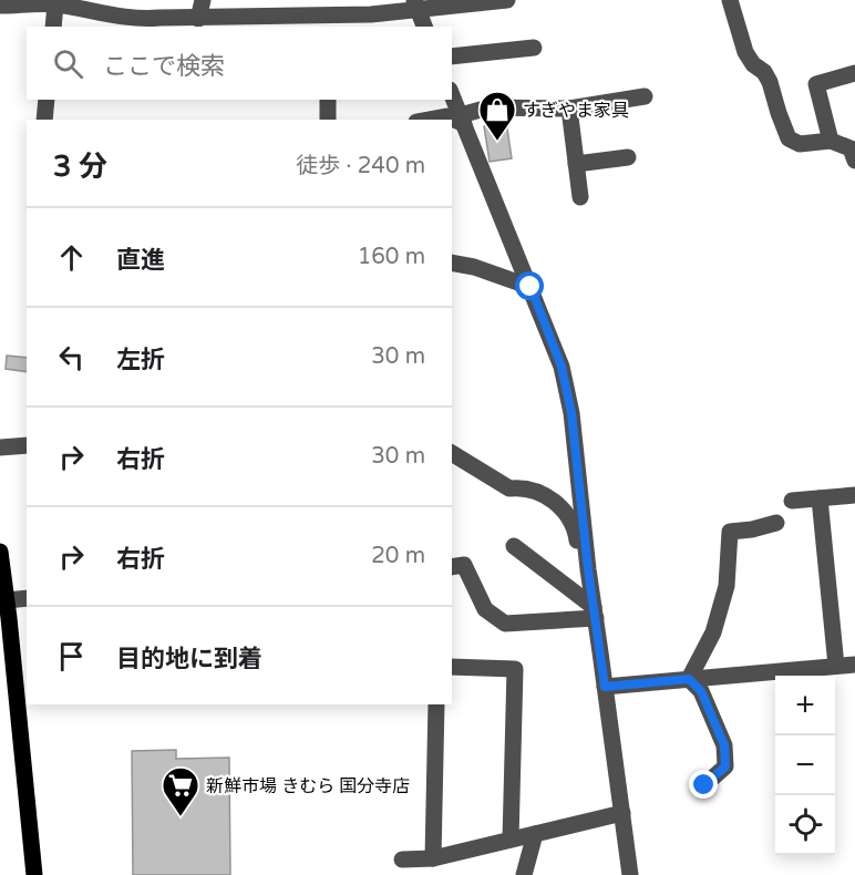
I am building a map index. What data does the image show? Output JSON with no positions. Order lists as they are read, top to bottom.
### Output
{
  "places": {
    "shop": ["すぎやま家具"],
    "supermarket": ["新鮮市場 きむら 国分寺店"]
  },
  "page": {
    "search": "ここで検索",
    "heading": ["3 分", "徒歩 · 240 m"],
    "list": [
      ["直進", "160 m"],
      ["左折", "30 m"],
      ["右折", "30 m"],
      ["右折", "20 m"],
      "目的地に到着"
    ],
    "map_buttons": ["+", "−"]
  }
}
